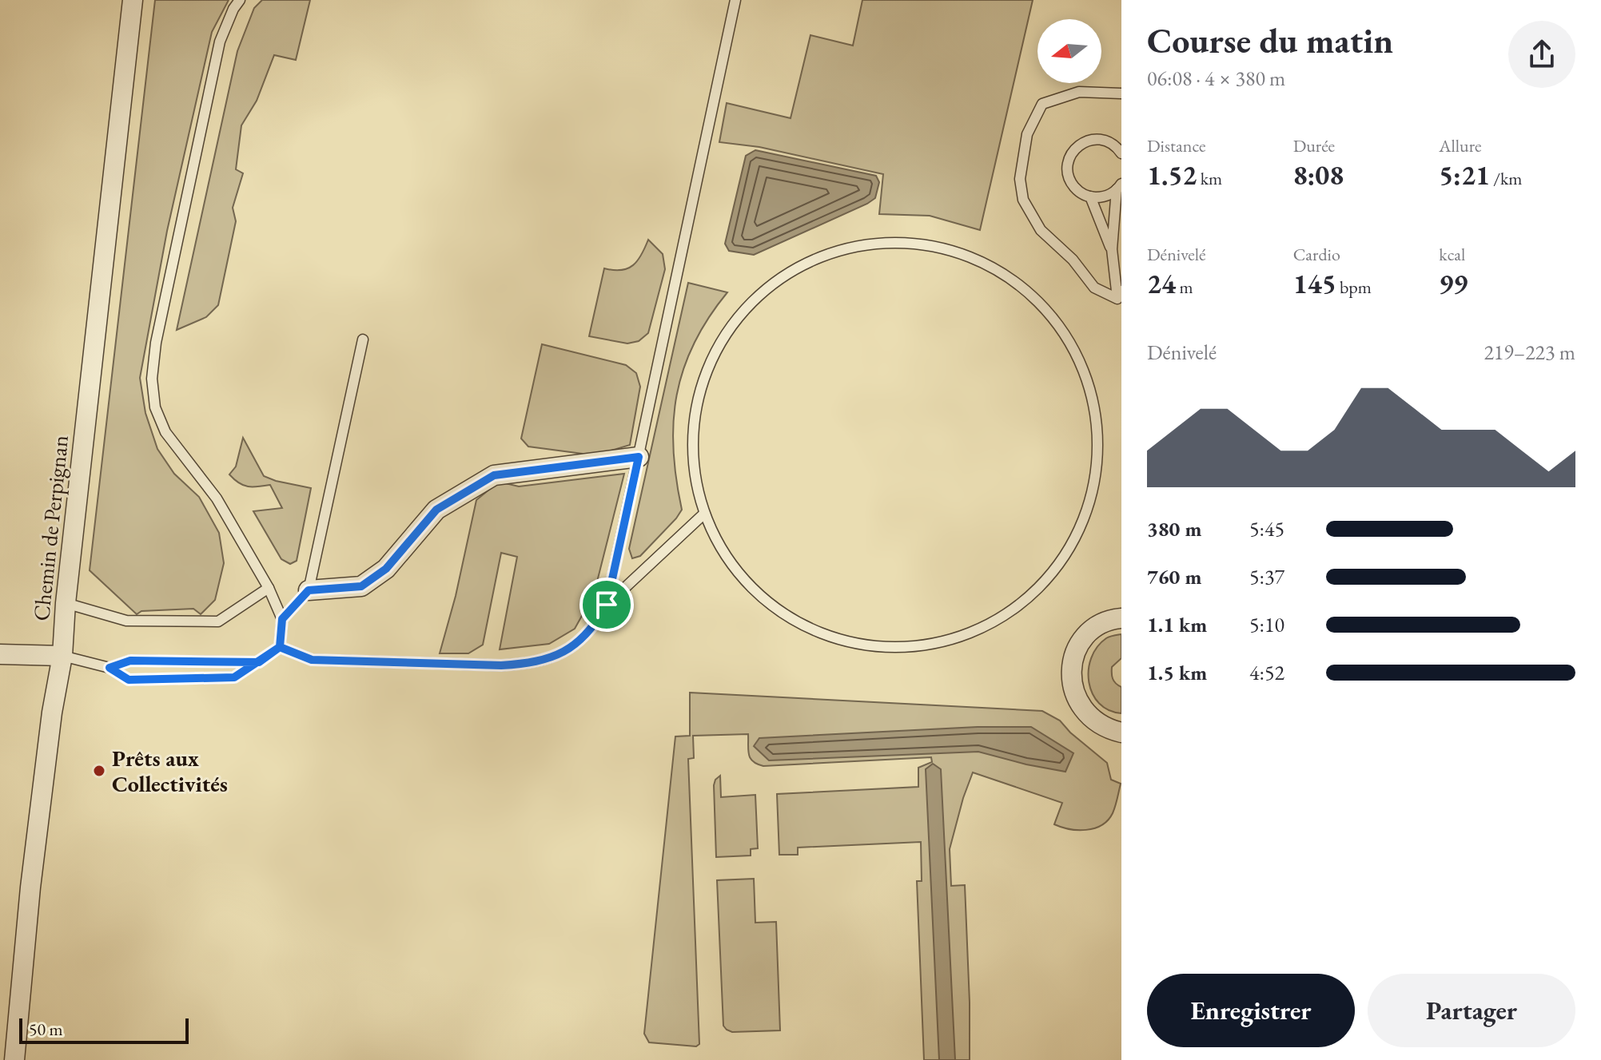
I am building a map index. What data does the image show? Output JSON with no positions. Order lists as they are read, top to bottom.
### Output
{
  "streets": {
    "street": ["Chemin de Perpignan"]
  },
  "places": ["Prêts aux Collectivités"],
  "scale_bar": "50 m",
  "north": "left",
  "page": {
    "heading": ["Course du matin", "06:08 · 4 × 380 m"],
    "stats": [
      ["Distance", "1.52 km"],
      ["Durée", "8:08"],
      ["Allure", "5:21 /km"],
      ["Dénivelé", "24 m"],
      ["Cardio", "145 bpm"],
      ["kcal", "99"]
    ],
    "chart": ["Dénivelé", "219–223 m"],
    "list": [
      {
        "name": "380 m",
        "note": "5:45"
      },
      {
        "name": "760 m",
        "note": "5:37"
      },
      {
        "name": "1.1 km",
        "note": "5:10"
      },
      {
        "name": "1.5 km",
        "note": "4:52"
      }
    ],
    "buttons": ["Enregistrer", "Partager"],
    "scale": "50 m"
  }
}
